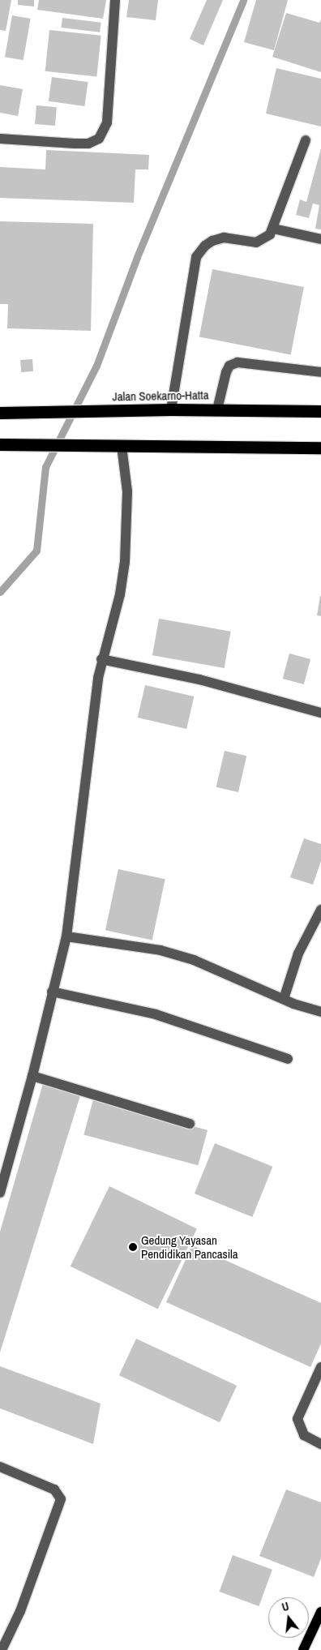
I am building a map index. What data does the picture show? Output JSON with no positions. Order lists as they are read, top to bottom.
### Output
{
  "streets": {
    "highway": ["Jalan Soekarno-Hatta"]
  },
  "places": ["Gedung Yayasan Pendidikan Pancasila"],
  "north": "top"
}
